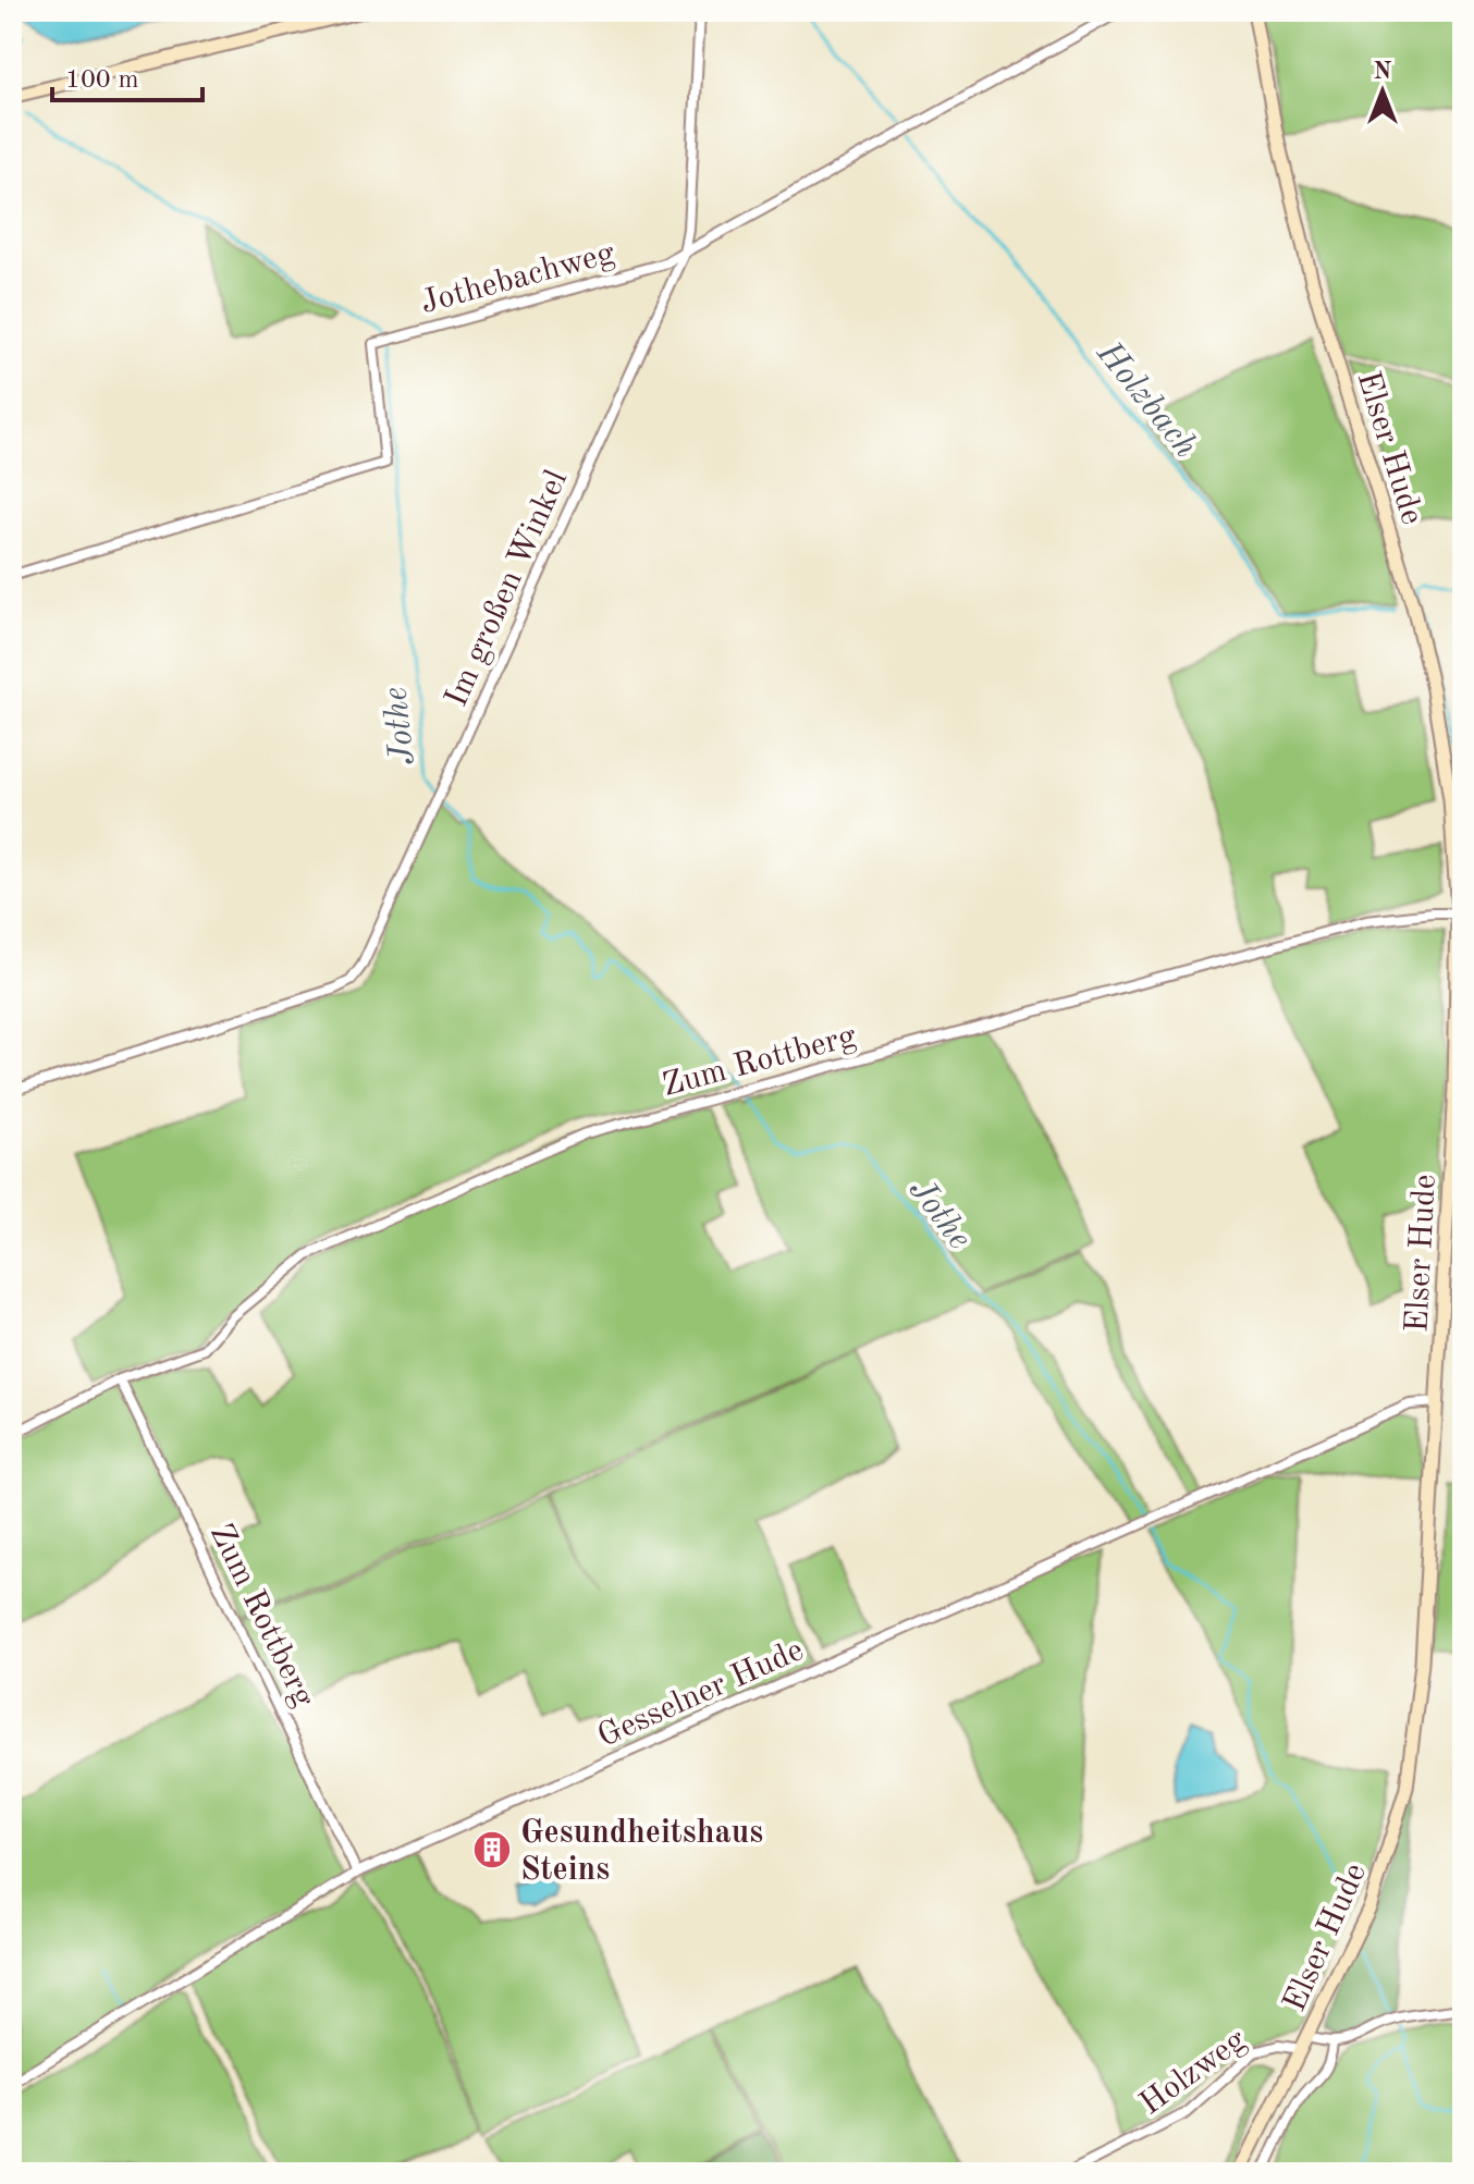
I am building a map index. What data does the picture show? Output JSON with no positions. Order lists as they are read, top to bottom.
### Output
{
  "streets": {
    "street": [
      "Jothebachweg",
      "Elser Hude",
      "Im großen Winkel",
      "Zum Rottberg",
      "Gesselner Hude",
      "Holzweg"
    ]
  },
  "crossings": [
    ["Jothebachweg", "Im großen Winkel"],
    ["Elser Hude", "Zum Rottberg"],
    ["Elser Hude", "Gesselner Hude"],
    ["Elser Hude", "Holzweg"],
    ["Zum Rottberg", "Gesselner Hude"]
  ],
  "water": ["Holzbach", "Jothe"],
  "places": {
    "building": ["Gesundheitshaus Steins"]
  },
  "scale_bar": "100 m",
  "north": "top"
}
